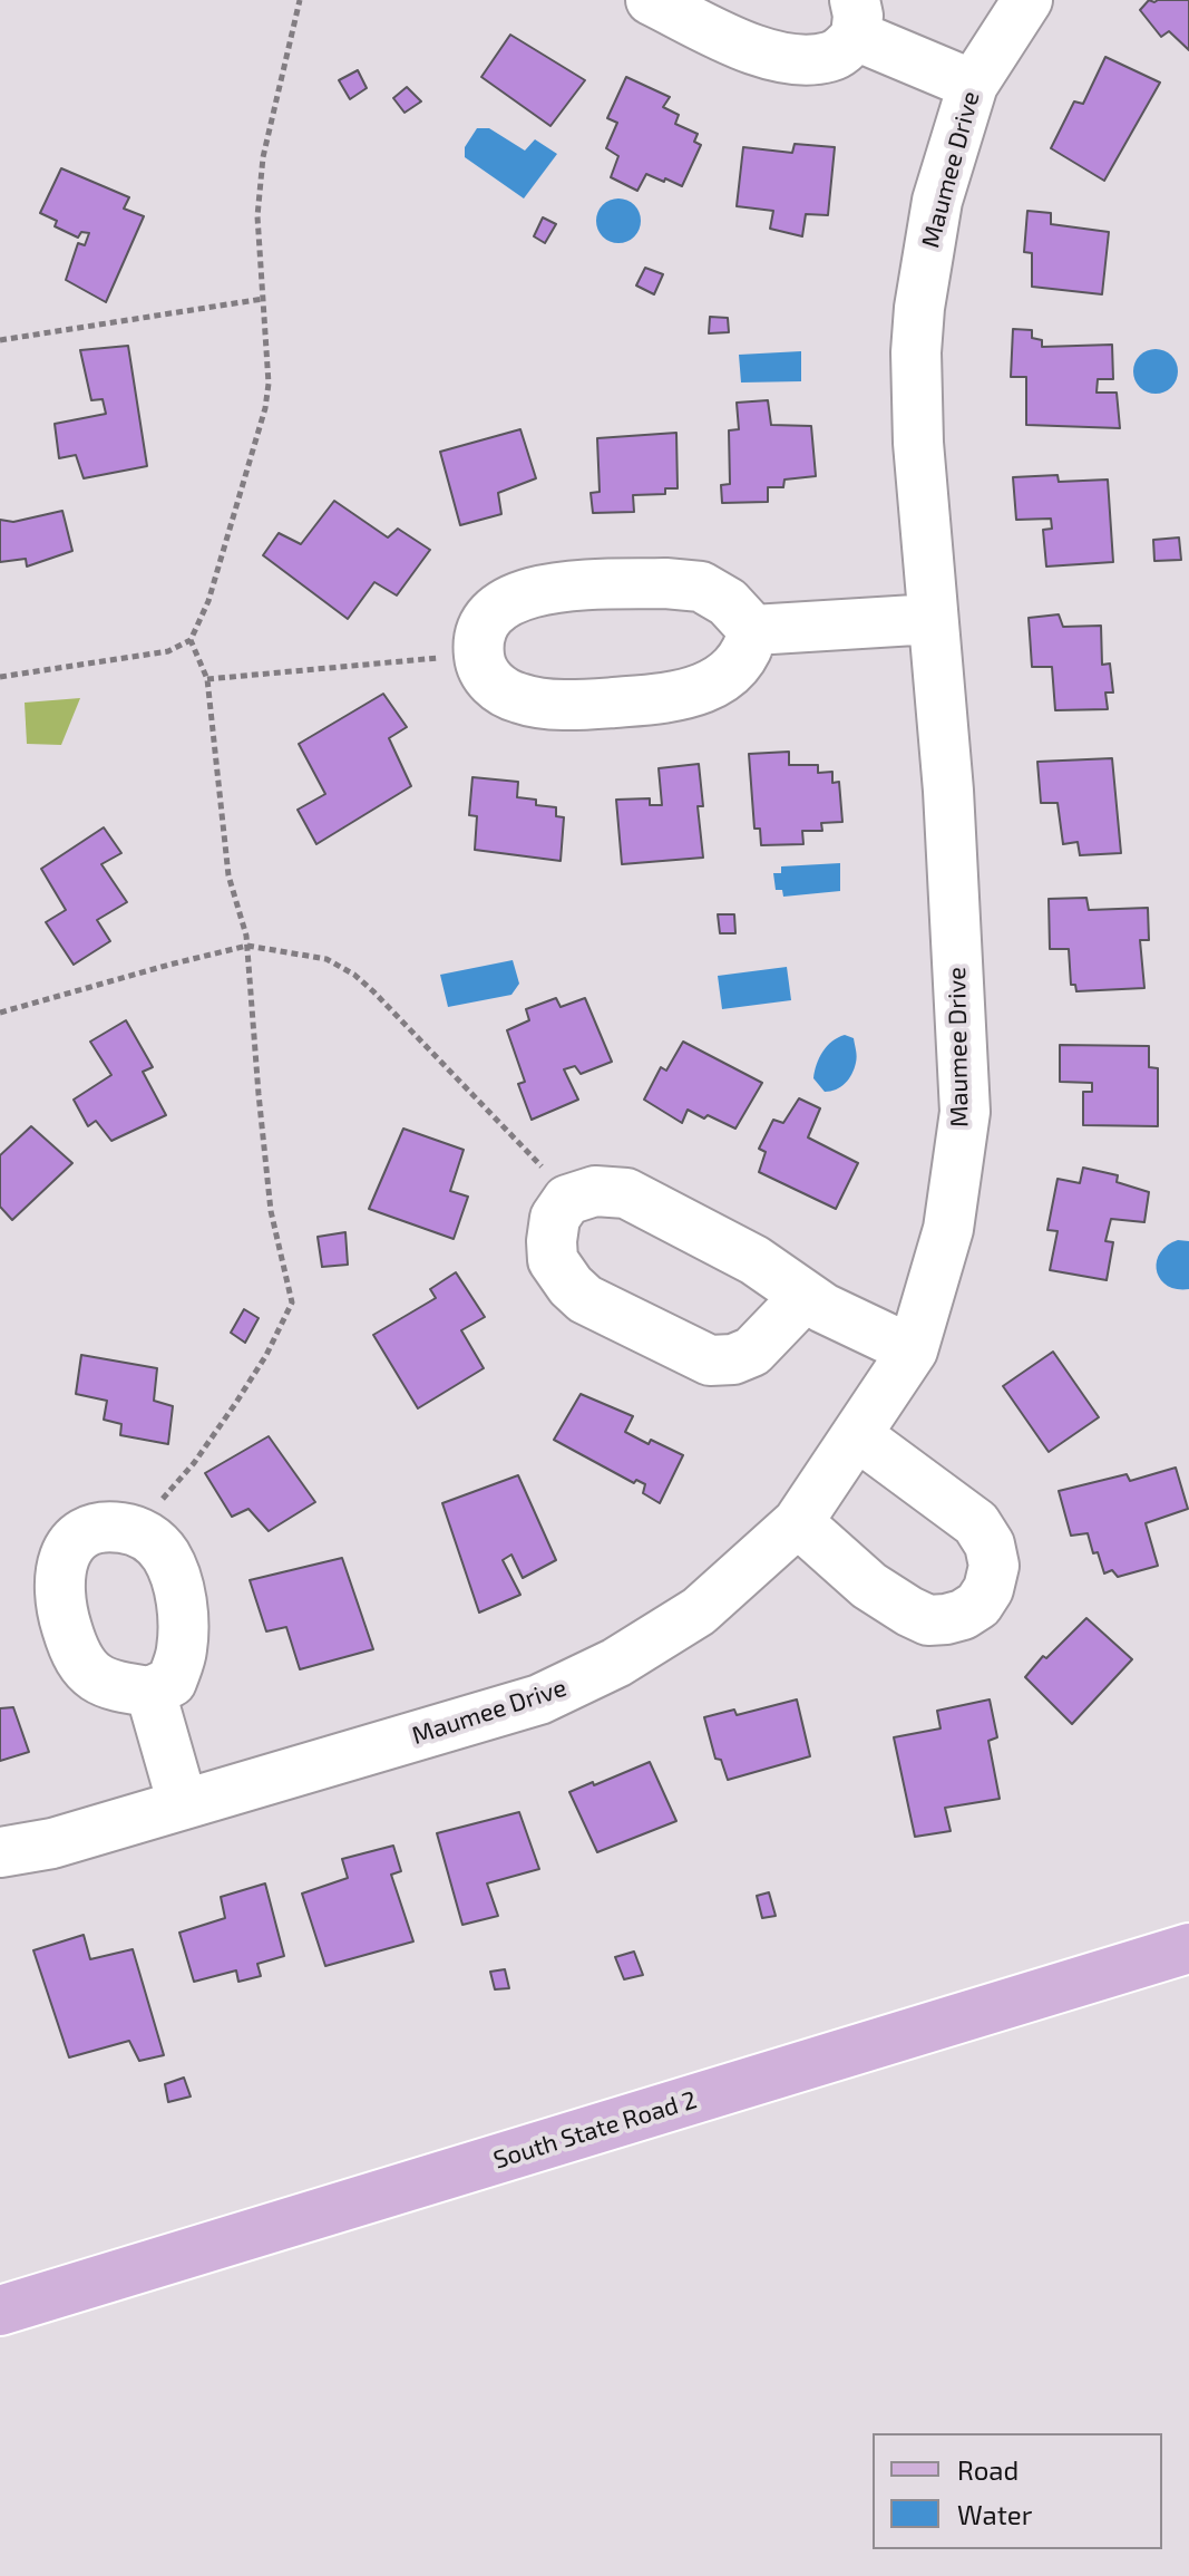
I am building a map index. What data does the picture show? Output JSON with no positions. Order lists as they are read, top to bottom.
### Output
{
  "streets": {
    "main road": ["South State Road 2"],
    "street": ["Maumee Drive"]
  },
  "legend": ["Road", "Water"]
}
